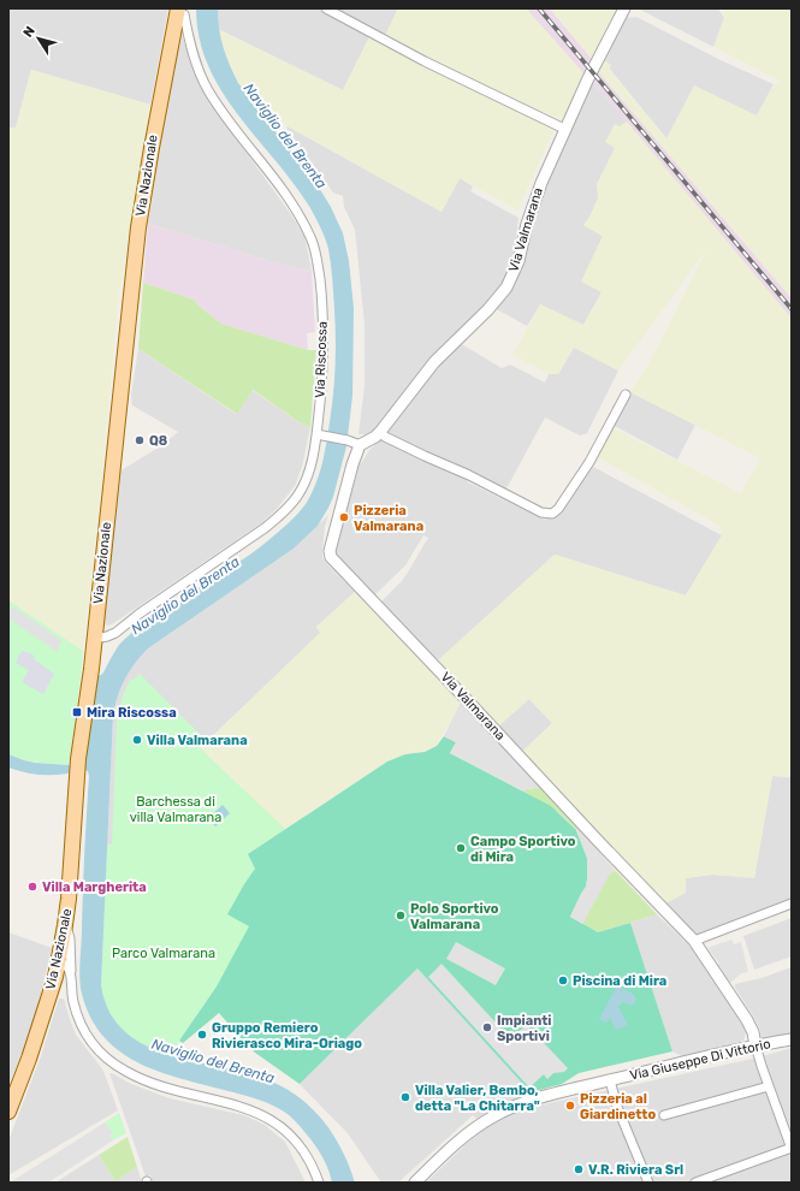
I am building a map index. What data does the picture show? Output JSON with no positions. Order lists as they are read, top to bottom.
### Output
{
  "streets": {
    "main road": ["Via Nazionale"],
    "street": ["Via Valmarana", "Via Riscossa", "Via Giuseppe Di Vittorio"]
  },
  "crossings": [
    ["Via Nazionale", "Via Riscossa"],
    ["Via Valmarana", "Via Giuseppe Di Vittorio"]
  ],
  "water": ["Naviglio del Brenta"],
  "parks": ["Barchessa di villa Valmarana", "Parco Valmarana"],
  "places": {
    "other": [
      "Q8",
      "Pizzeria Valmarana",
      "Villa Valmarana",
      "Campo Sportivo di Mira",
      "Villa Margherita",
      "Polo Sportivo Valmarana",
      "Piscina di Mira",
      "Impianti Sportivi",
      "Gruppo Remiero Rivierasco Mira-Oriago",
      "Villa Valier, Bembo, detta \"La Chitarra\"",
      "Pizzeria al Giardinetto",
      "V.R. Riviera Srl"
    ],
    "transit": ["Mira Riscossa"]
  },
  "north": "top left"
}
